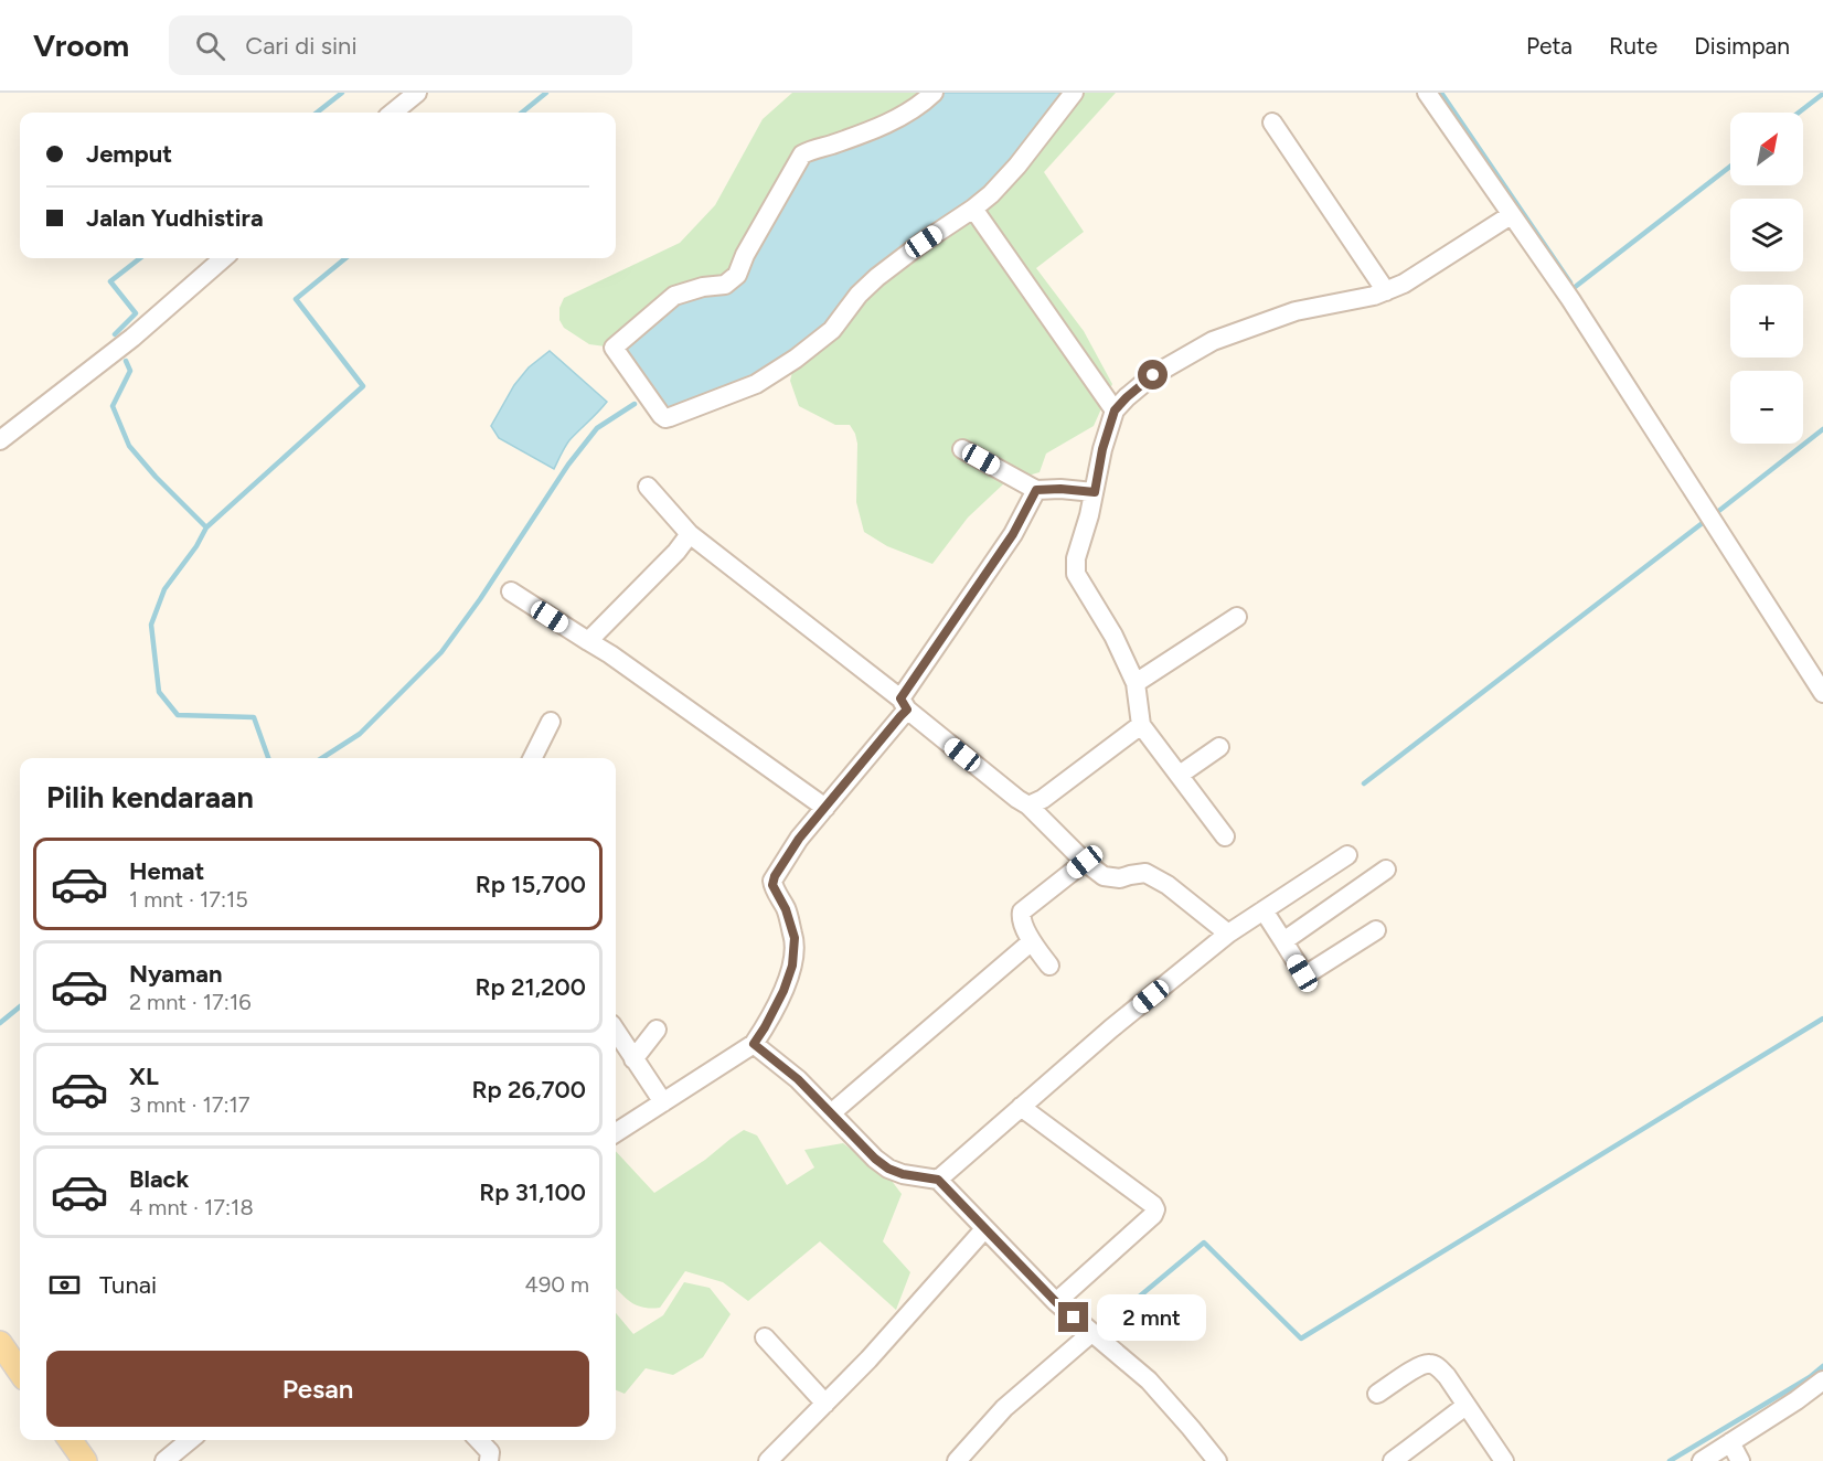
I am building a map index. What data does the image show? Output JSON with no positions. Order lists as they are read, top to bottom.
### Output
{
  "north": "top right",
  "page": {
    "header": "Vroom",
    "search": "Cari di sini",
    "nav": ["Peta", "Rute", "Disimpan"],
    "map_buttons": ["+", "−"],
    "banner": ["Jemput", "Jalan Yudhistira"],
    "heading": "Pilih kendaraan",
    "list": [
      {
        "name": "Hemat",
        "note": "1 mnt · 17:15",
        "value": "Rp 15,700"
      },
      {
        "name": "Nyaman",
        "note": "2 mnt · 17:16",
        "value": "Rp 21,200"
      },
      {
        "name": "XL",
        "note": "3 mnt · 17:17",
        "value": "Rp 26,700"
      },
      {
        "name": "Black",
        "note": "4 mnt · 17:18",
        "value": "Rp 31,100"
      }
    ],
    "pay": ["Tunai", "490 m"],
    "bubble": "2 mnt",
    "buttons": "Pesan"
  }
}
